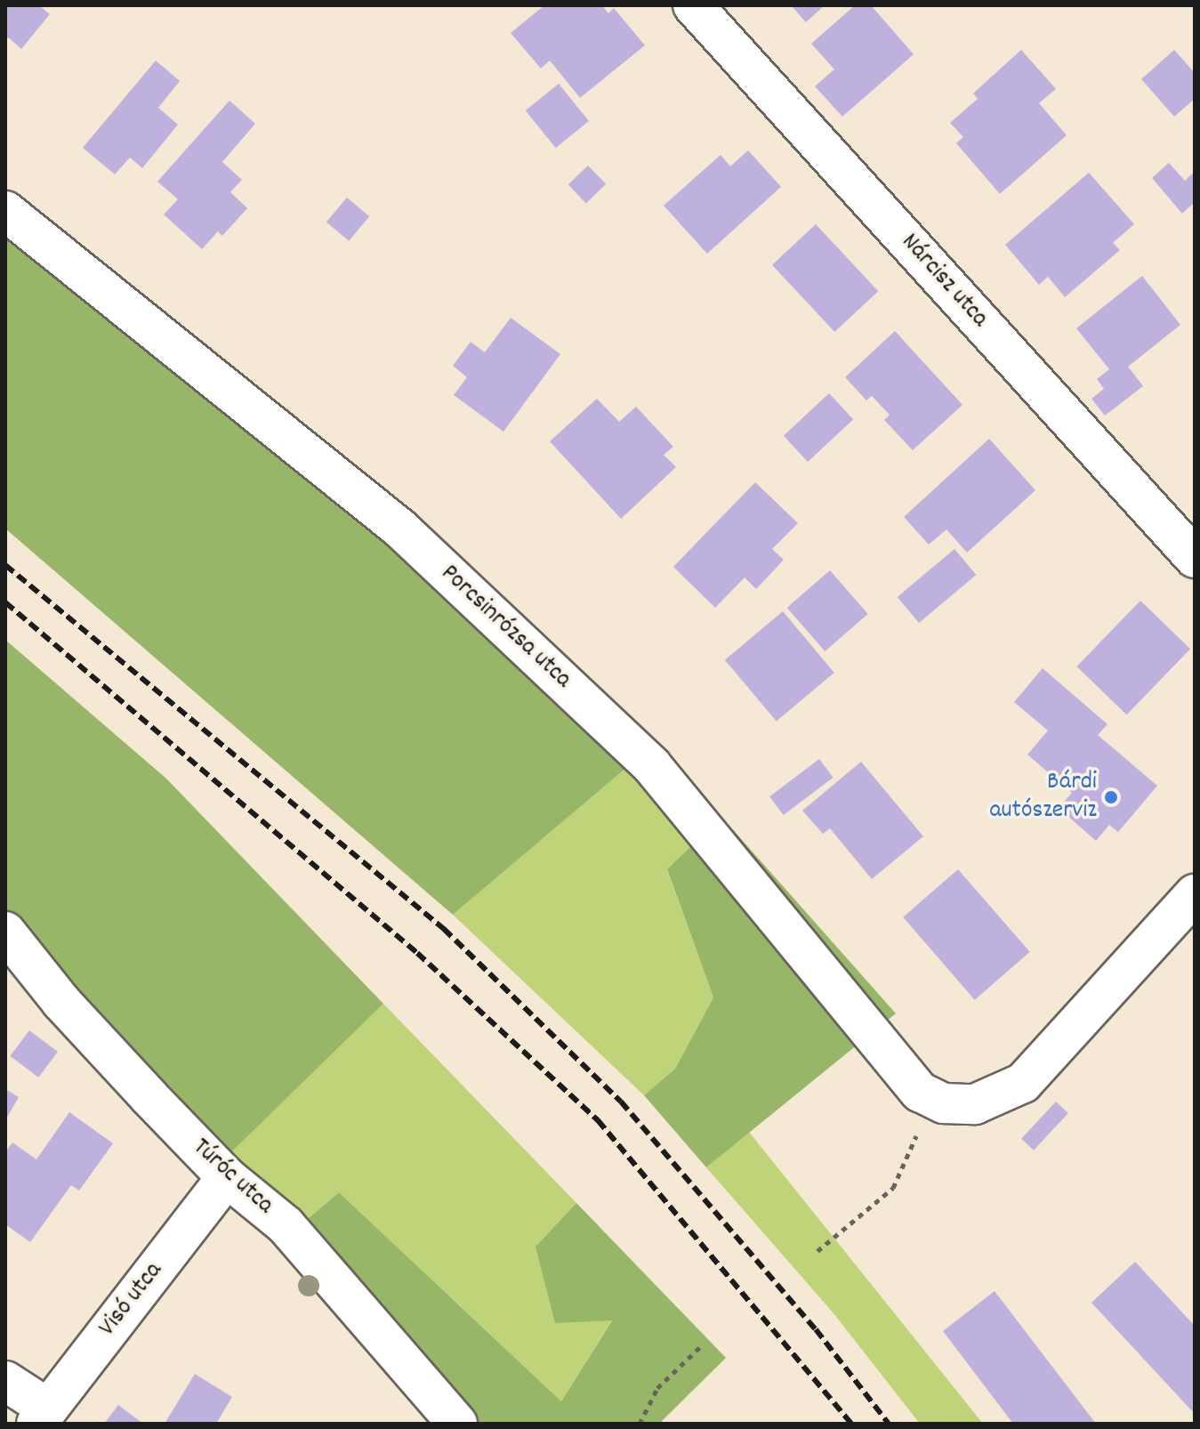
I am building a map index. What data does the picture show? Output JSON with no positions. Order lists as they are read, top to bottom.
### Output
{
  "streets": {
    "street": [
      "Nárcisz utca",
      "Porcsinrózsa utca",
      "Túróc utca",
      "Visó utca"
    ]
  },
  "crossings": [
    ["Túróc utca", "Visó utca"]
  ],
  "places": ["Bárdi autószerviz"]
}
